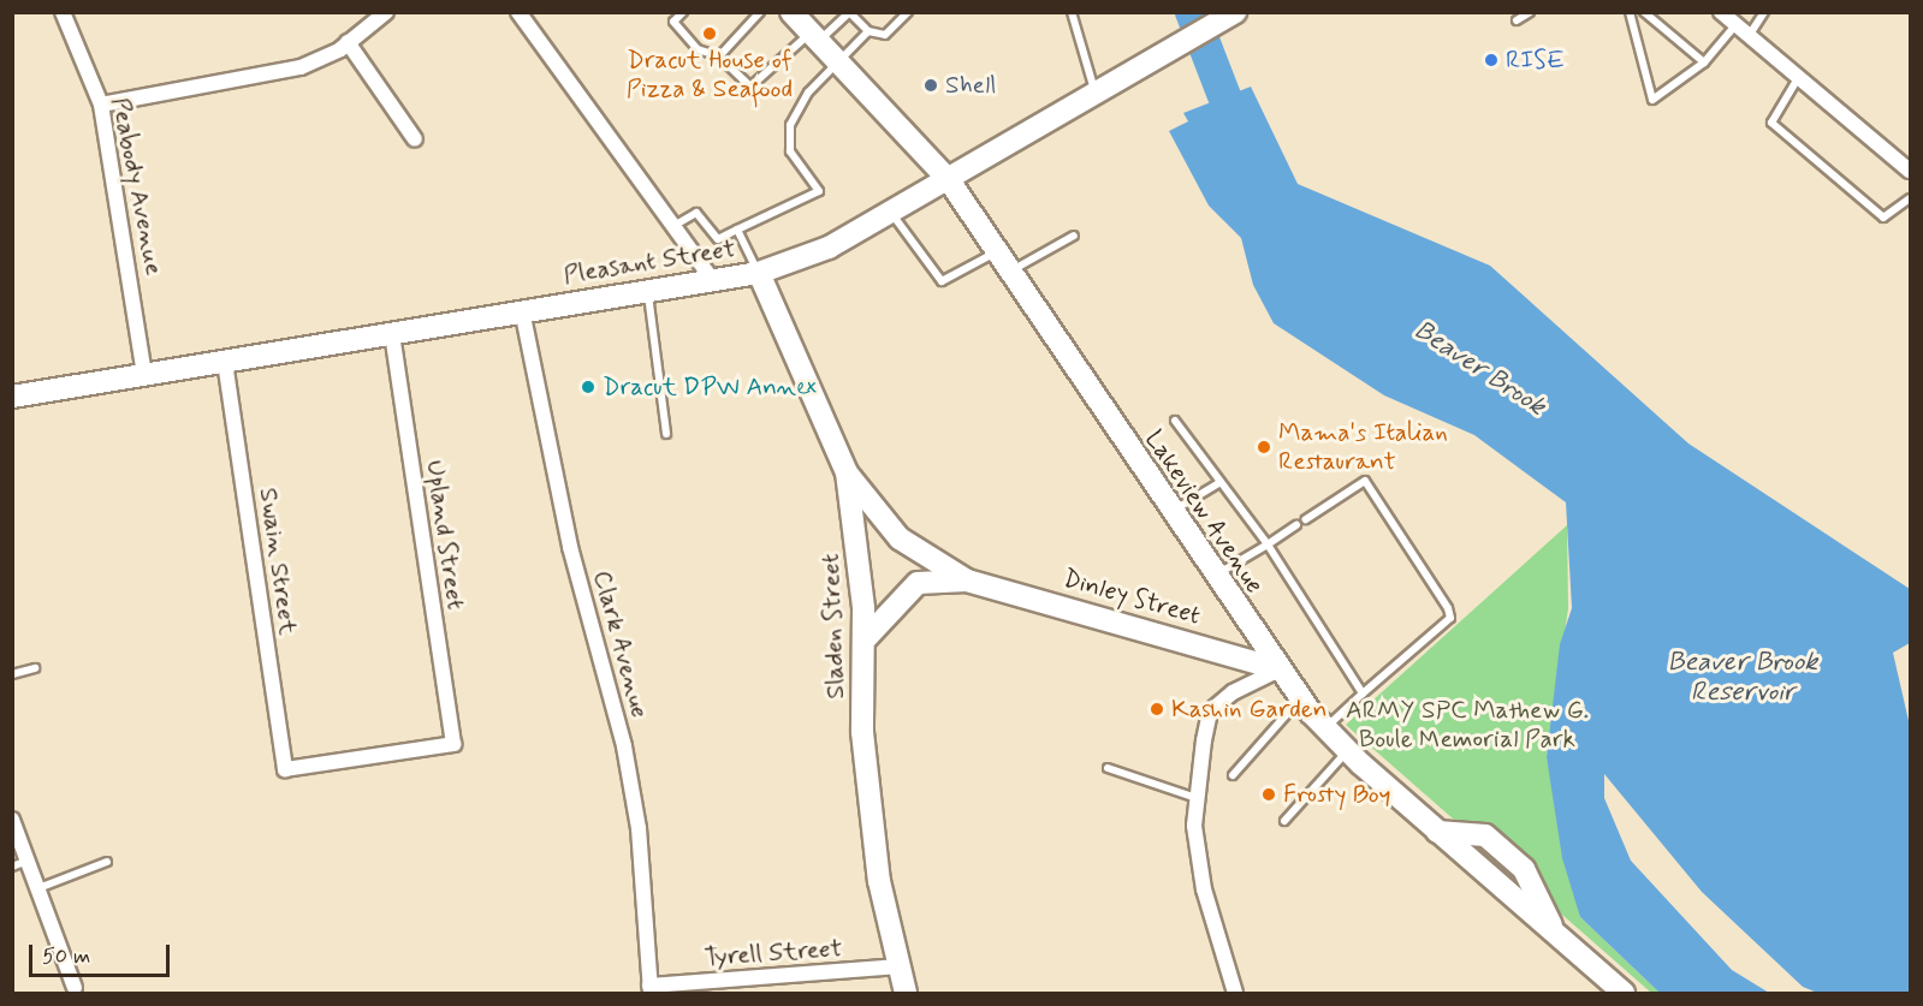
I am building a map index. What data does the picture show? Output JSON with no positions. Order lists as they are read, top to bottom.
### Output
{
  "streets": {
    "main road": [
      "Pleasant Street",
      "Lakeview Avenue",
      "Dinley Street",
      "Sladen Street"
    ],
    "street": [
      "Peabody Avenue",
      "Upland Street",
      "Swain Street",
      "Clark Avenue",
      "Tyrell Street"
    ]
  },
  "crossings": [
    ["Peabody Avenue", "Pleasant Street"],
    ["Pleasant Street", "Lakeview Avenue"],
    ["Pleasant Street", "Upland Street"],
    ["Pleasant Street", "Swain Street"],
    ["Pleasant Street", "Sladen Street"],
    ["Pleasant Street", "Clark Avenue"],
    ["Lakeview Avenue", "Dinley Street"],
    ["Upland Street", "Swain Street"],
    ["Dinley Street", "Sladen Street"],
    ["Sladen Street", "Tyrell Street"],
    ["Clark Avenue", "Tyrell Street"]
  ],
  "water": ["Beaver Brook", "Beaver Brook Reservoir"],
  "parks": ["ARMY SPC Mathew G. Boule Memorial Park"],
  "places": [
    "Dracut House of Pizza & Seafood",
    "RISE",
    "Shell",
    "Dracut DPW Annex",
    "Mama's Italian Restaurant",
    "Kashin Garden",
    "Frosty Boy"
  ],
  "scale_bar": "50 m"
}
